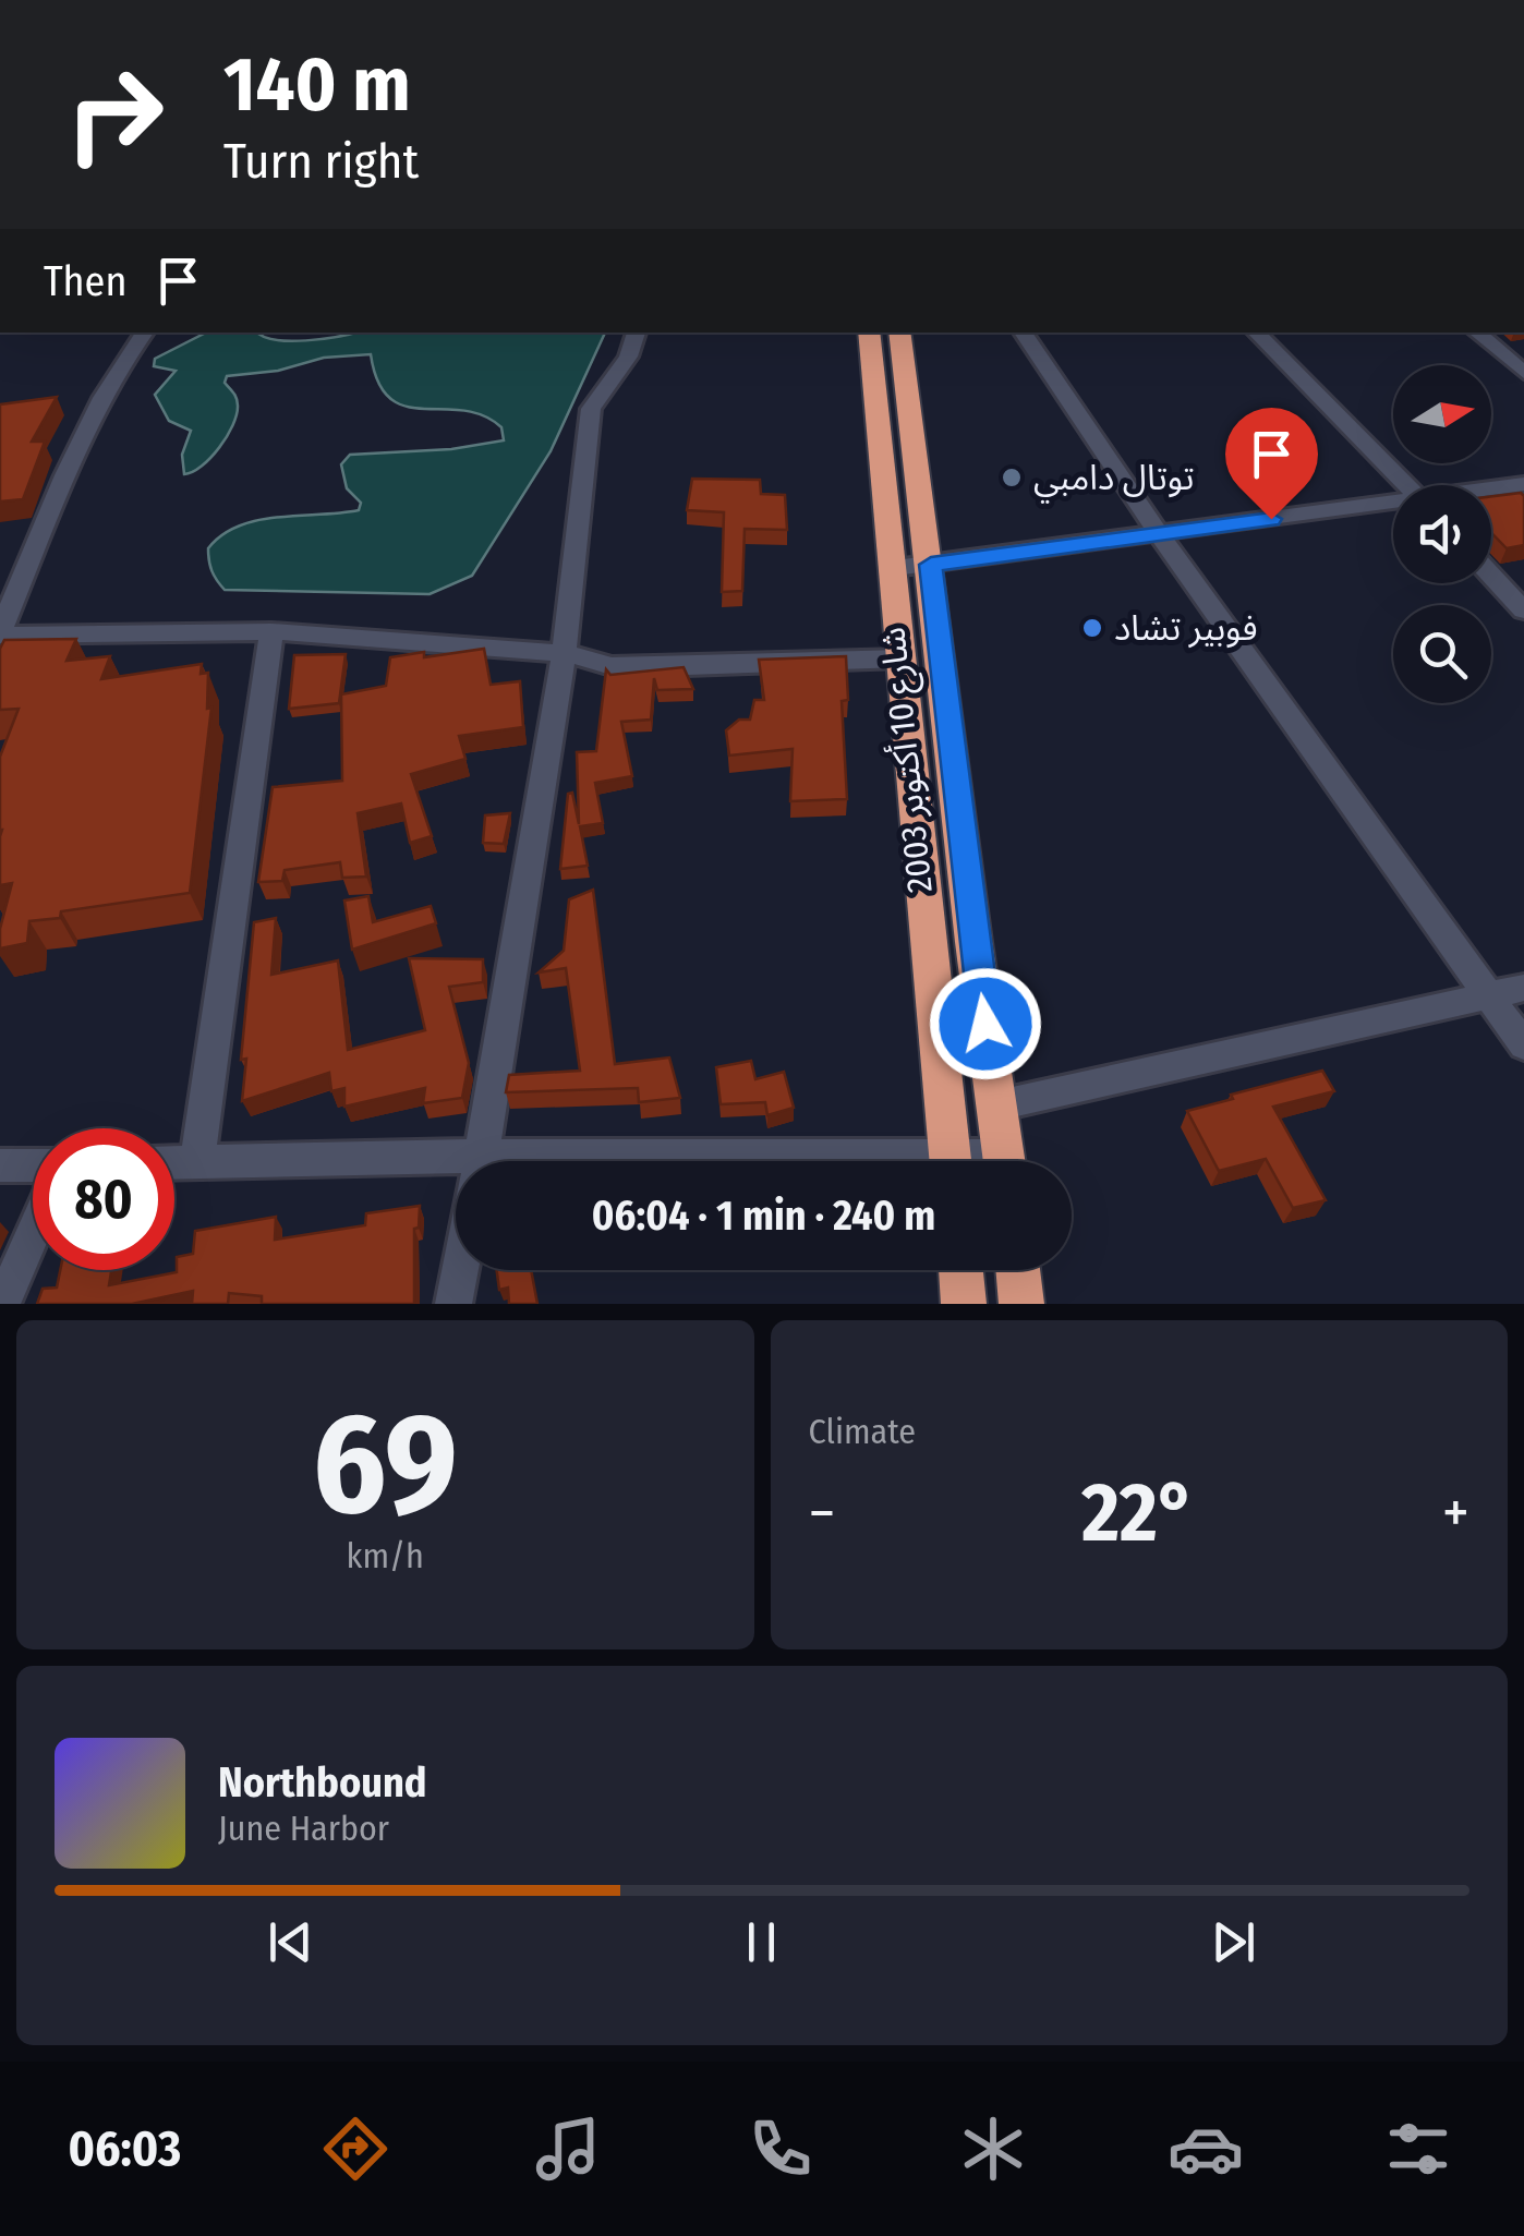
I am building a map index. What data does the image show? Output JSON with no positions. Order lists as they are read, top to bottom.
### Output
{
  "streets": {
    "highway": ["شارع 10 أكتوبر 2003"]
  },
  "places": ["توتال دامبي", "فوبير تشاد"],
  "north": "right",
  "page": {
    "turn": ["140 m", "Turn right"],
    "then": "Then",
    "limit": "80",
    "trip": "06:04 · 1 min · 240 m",
    "tile": [
      ["69", "km/h"],
      "Climate"
    ],
    "heat": ["−", "22°", "+"],
    "song": ["Northbound", "June Harbor"],
    "tabs": "06:03"
  }
}
